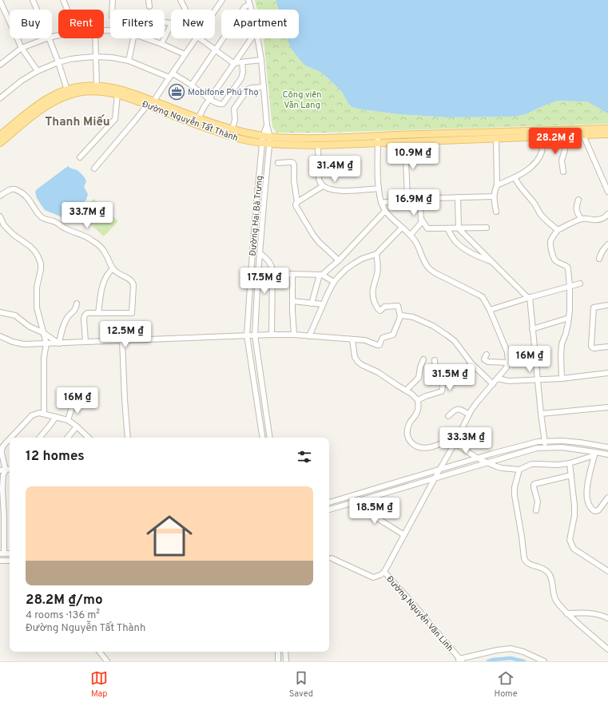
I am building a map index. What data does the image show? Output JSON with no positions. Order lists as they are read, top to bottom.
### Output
{
  "streets": {
    "main road": ["Đường Nguyễn Tất Thành"],
    "street": ["Đường Hai Bà Trưng", "Đường Nguyễn Văn Linh"]
  },
  "crossings": [
    ["Đường Nguyễn Tất Thành", "Đường Hai Bà Trưng"]
  ],
  "districts": ["Thanh Miếu"],
  "parks": ["Công viên Văn Lang"],
  "places": {
    "office": ["Mobifone Phú Thọ"]
  },
  "page": {
    "chip": [
      "Buy",
      "Rent",
      "Filters",
      "New",
      "Apartment"
    ],
    "price": [
      "28.2M ₫",
      "10.9M ₫",
      "31.4M ₫",
      "16.9M ₫",
      "33.7M ₫",
      "17.5M ₫",
      "12.5M ₫",
      "16M ₫",
      "31.5M ₫",
      "16M ₫",
      "33.3M ₫",
      "18.5M ₫"
    ],
    "heading": "12 homes",
    "list": [
      {
        "name": "28.2M ₫/mo",
        "note": "4 rooms · 136 m² · Đường Nguyễn Tất Thành"
      }
    ],
    "tabs": ["Map", "Saved", "Home"]
  }
}
